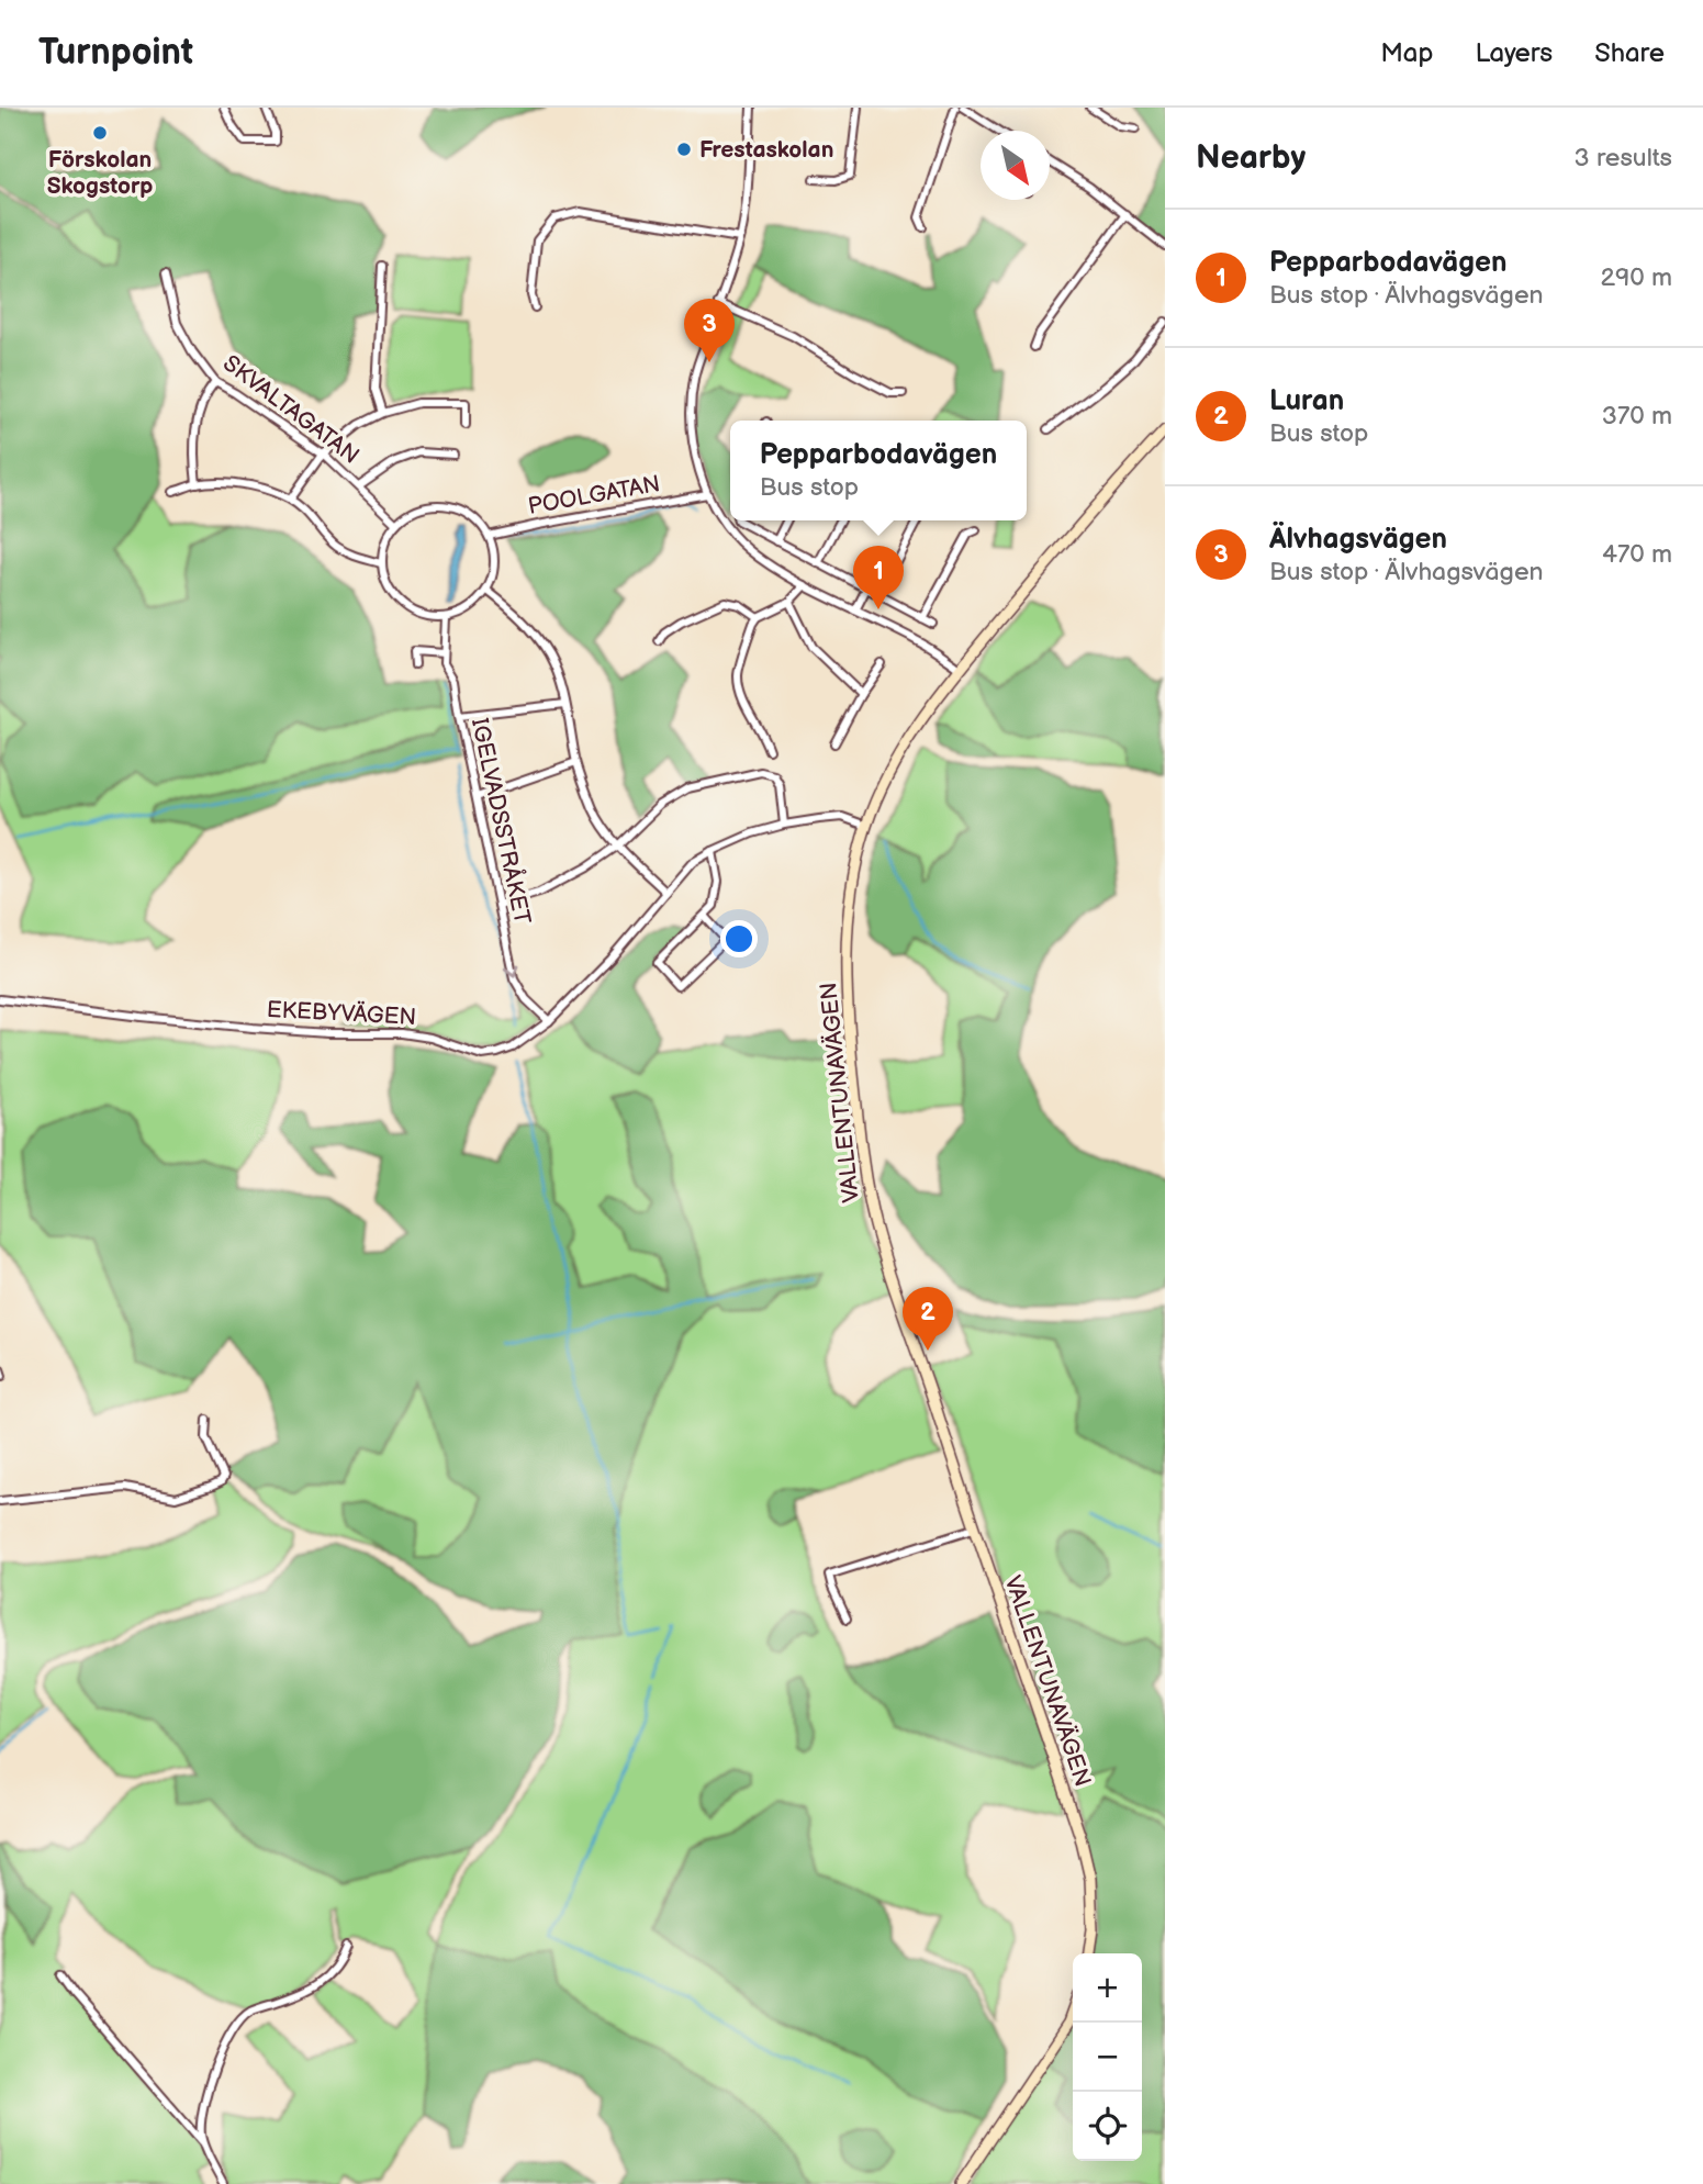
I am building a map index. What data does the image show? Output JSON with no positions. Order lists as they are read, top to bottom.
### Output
{
  "streets": {
    "main road": ["VALLENTUNAVÄGEN"],
    "street": [
      "SKVALTAGATAN",
      "POOLGATAN",
      "IGELVADSSTRÅKET",
      "EKEBYVÄGEN"
    ]
  },
  "crossings": [
    ["SKVALTAGATAN", "POOLGATAN"],
    ["SKVALTAGATAN", "IGELVADSSTRÅKET"],
    ["POOLGATAN", "IGELVADSSTRÅKET"],
    ["IGELVADSSTRÅKET", "EKEBYVÄGEN"],
    ["EKEBYVÄGEN", "VALLENTUNAVÄGEN"]
  ],
  "places": ["Förskolan Skogstorp", "Frestaskolan"],
  "north": "bottom right",
  "page": {
    "header": "Turnpoint",
    "nav": ["Map", "Layers", "Share"],
    "heading": ["Nearby", "3 results"],
    "list": [
      {
        "mark": "1",
        "name": "Pepparbodavägen",
        "note": "Bus stop · Älvhagsvägen",
        "value": "290 m"
      },
      {
        "mark": "2",
        "name": "Luran",
        "note": "Bus stop",
        "value": "370 m"
      },
      {
        "mark": "3",
        "name": "Älvhagsvägen",
        "note": "Bus stop · Älvhagsvägen",
        "value": "470 m"
      }
    ],
    "pins": ["3", "1", "2"],
    "popup": ["Pepparbodavägen", "Bus stop"],
    "map_buttons": ["+", "−"]
  }
}
